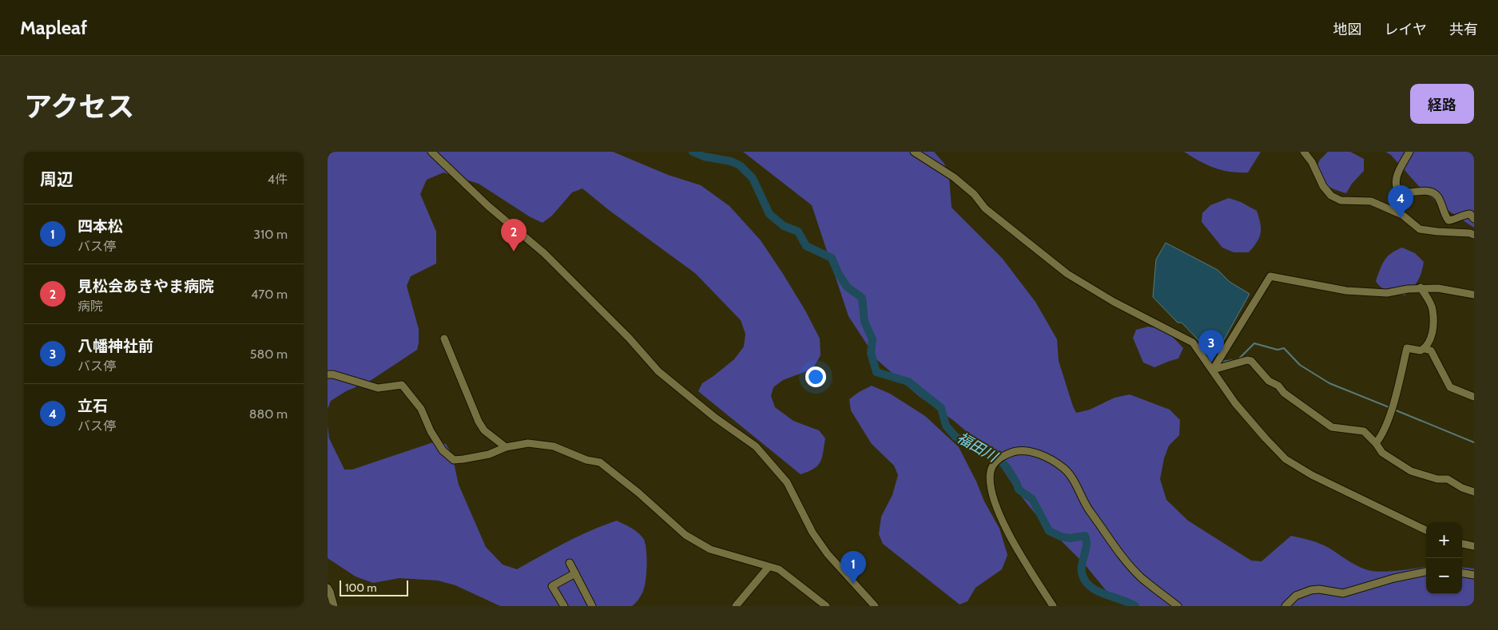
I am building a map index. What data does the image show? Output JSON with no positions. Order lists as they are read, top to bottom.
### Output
{
  "water": ["福田川"],
  "scale_bar": "100 m",
  "page": {
    "header": "Mapleaf",
    "nav": ["地図", "レイヤ", "共有"],
    "title": "アクセス",
    "buttons": "経路",
    "heading": ["周辺", "4件"],
    "pins": [
      "4",
      "2",
      "3",
      "1"
    ],
    "list": [
      {
        "mark": "1",
        "name": "四本松",
        "note": "バス停",
        "value": "310 m"
      },
      {
        "mark": "2",
        "name": "見松会あきやま病院",
        "note": "病院",
        "value": "470 m"
      },
      {
        "mark": "3",
        "name": "八幡神社前",
        "note": "バス停",
        "value": "580 m"
      },
      {
        "mark": "4",
        "name": "立石",
        "note": "バス停",
        "value": "880 m"
      }
    ],
    "map_buttons": ["+", "−"],
    "scale": "100 m"
  }
}
